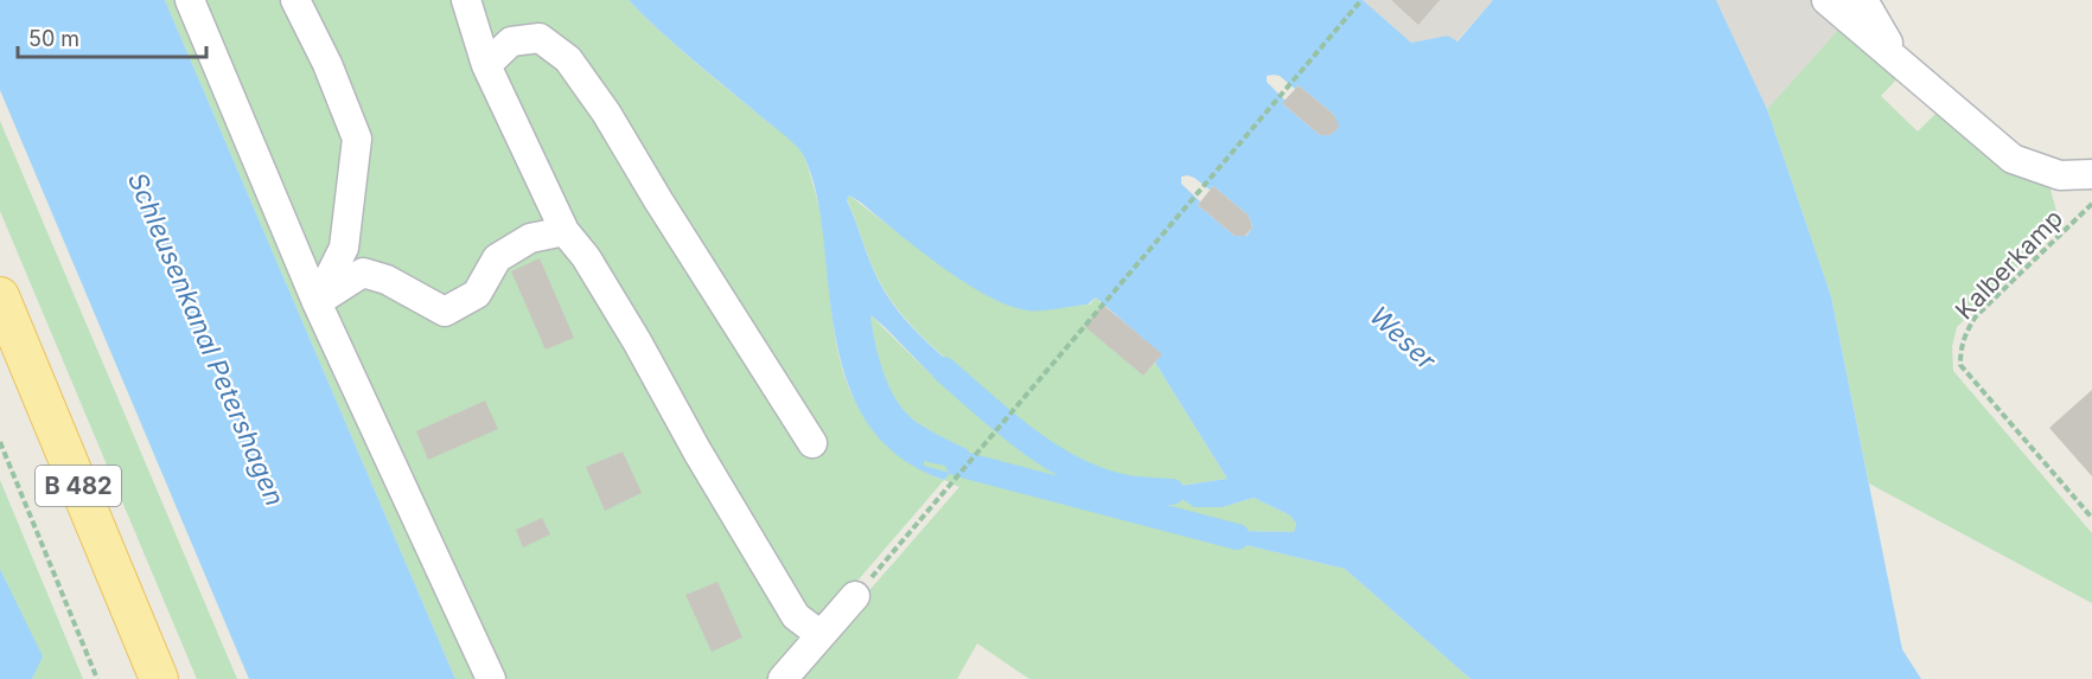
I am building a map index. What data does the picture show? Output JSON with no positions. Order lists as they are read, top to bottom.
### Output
{
  "streets": {
    "main road": ["B 482"],
    "path": ["Kalberkamp"]
  },
  "water": ["Weser", "Schleusenkanal Petershagen"],
  "scale_bar": "50 m"
}
